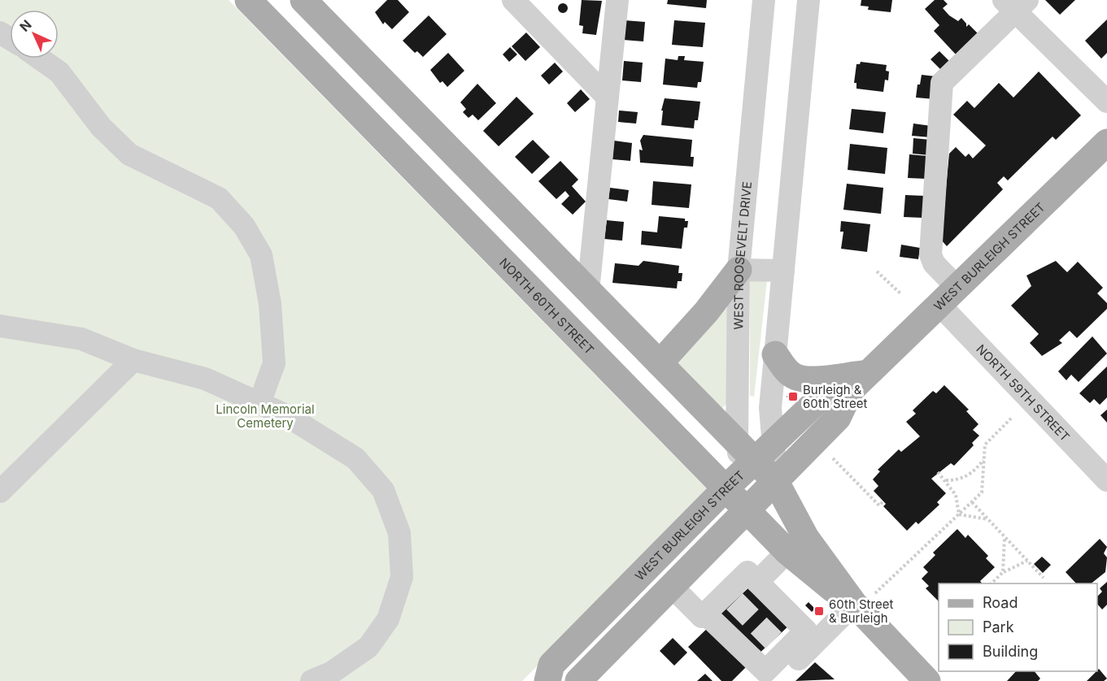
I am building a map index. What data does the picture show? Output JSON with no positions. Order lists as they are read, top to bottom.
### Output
{
  "streets": {
    "main road": ["WEST BURLEIGH STREET", "NORTH 60TH STREET"],
    "street": ["WEST ROOSEVELT DRIVE", "NORTH 59TH STREET"]
  },
  "crossings": [
    ["WEST ROOSEVELT DRIVE", "WEST BURLEIGH STREET"],
    ["WEST ROOSEVELT DRIVE", "NORTH 60TH STREET"],
    ["WEST BURLEIGH STREET", "NORTH 60TH STREET"],
    ["WEST BURLEIGH STREET", "NORTH 59TH STREET"]
  ],
  "parks": ["Lincoln Memorial Cemetery"],
  "places": {
    "transit": ["Burleigh & 60th Street", "60th Street & Burleigh"]
  },
  "legend": ["Road", "Park", "Building"],
  "north": "top left"
}
